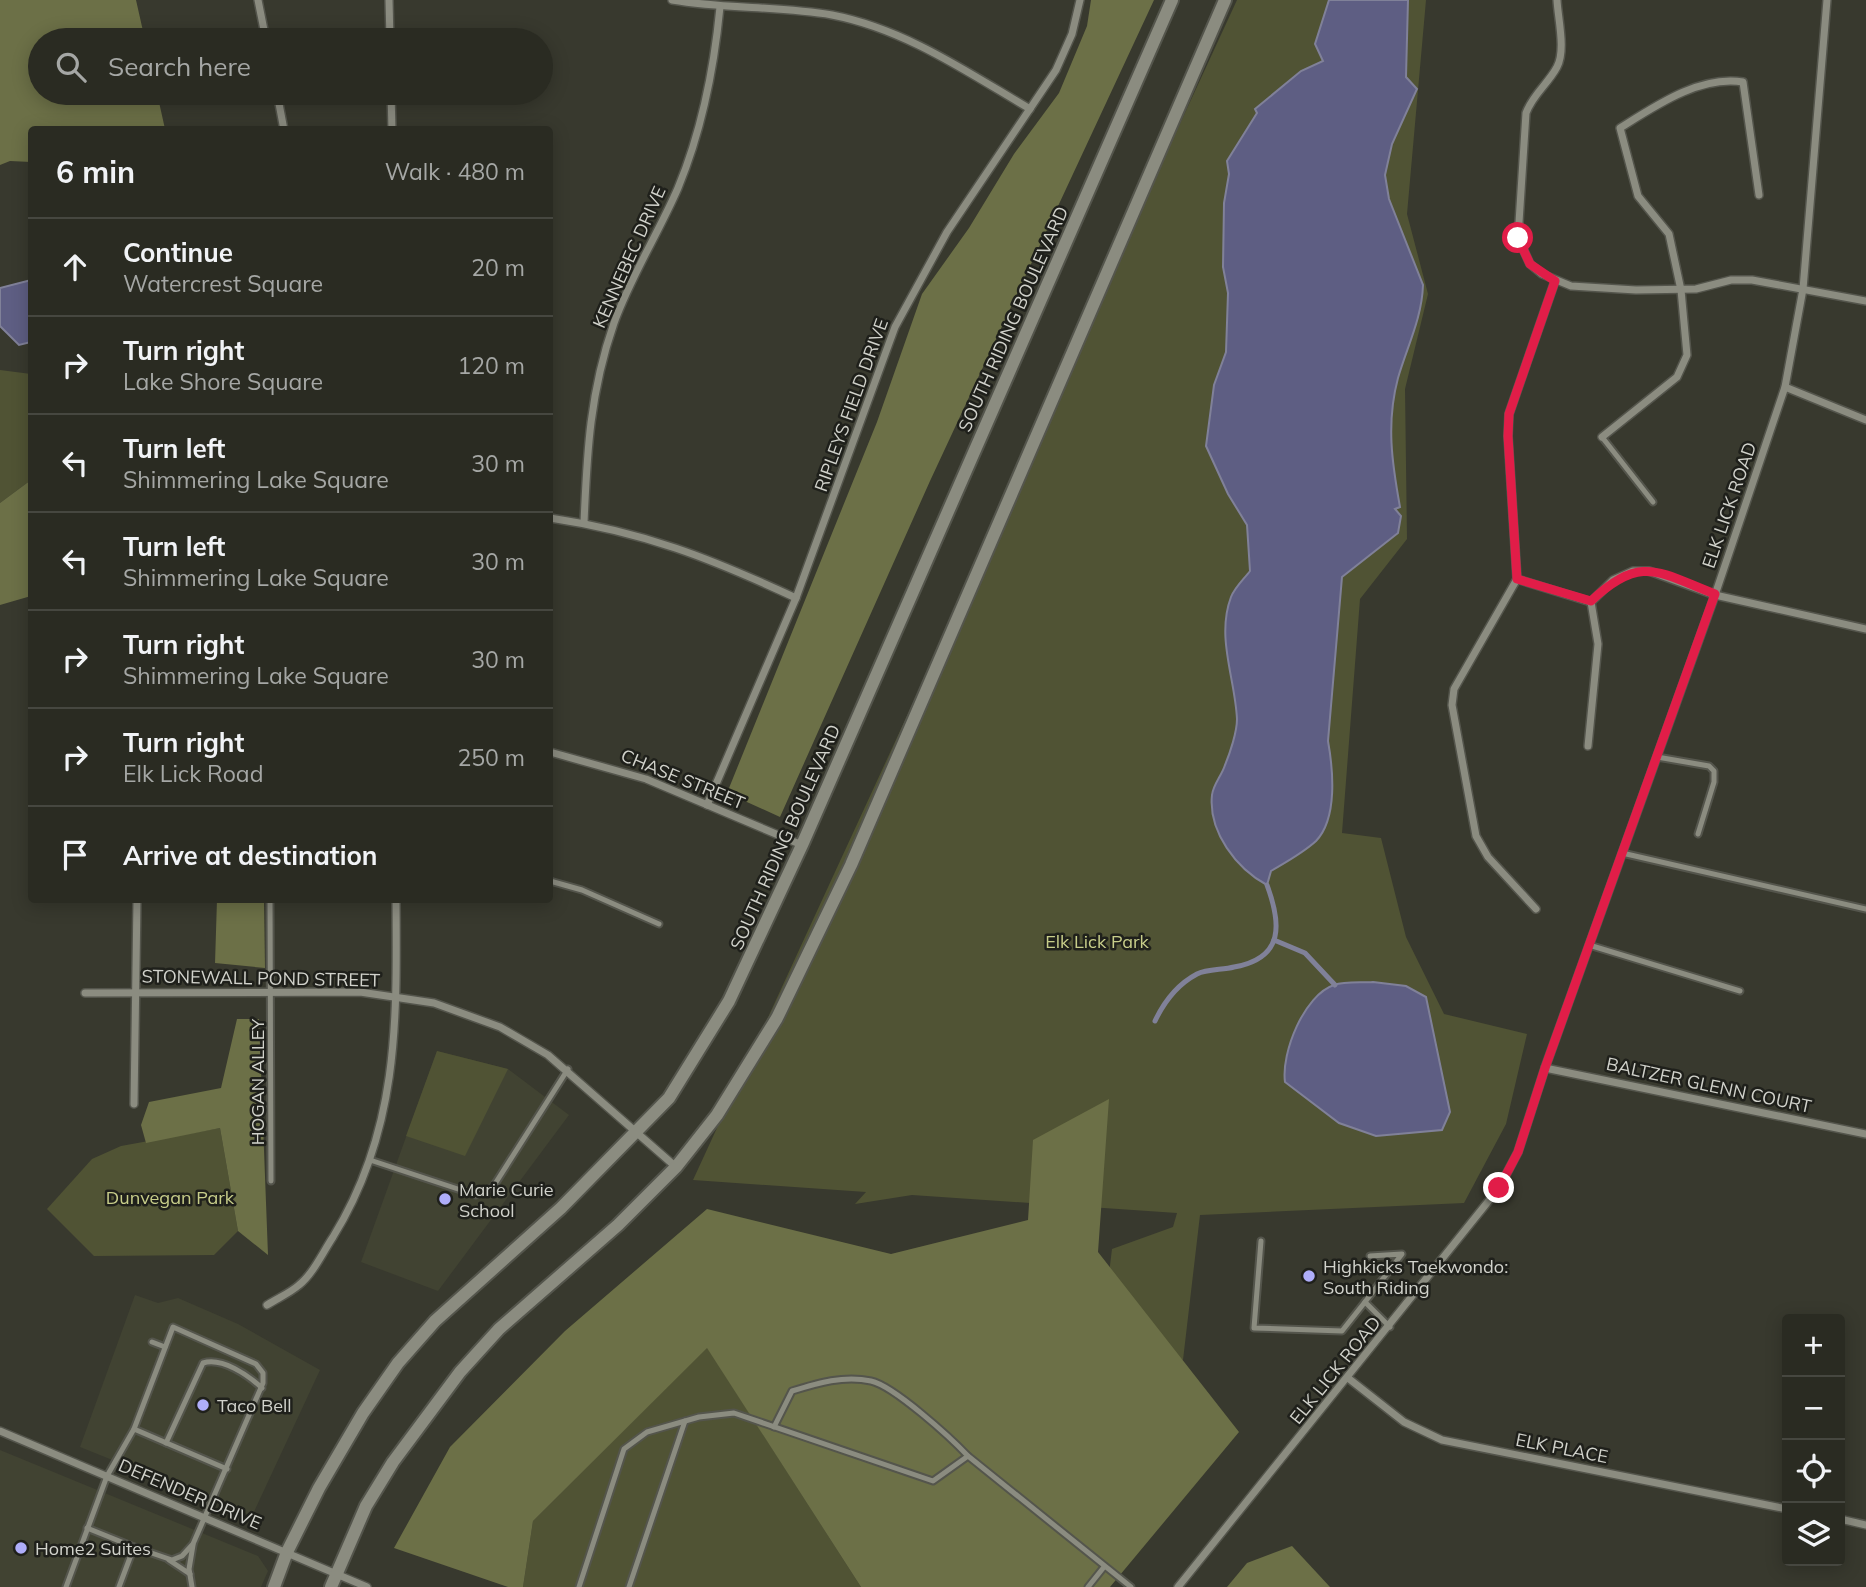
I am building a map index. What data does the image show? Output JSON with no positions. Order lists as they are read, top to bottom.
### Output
{
  "streets": {
    "street": [
      "KENNEBEC DRIVE",
      "SOUTH RIDING BOULEVARD",
      "RIPLEYS FIELD DRIVE",
      "ELK LICK ROAD",
      "CHASE STREET",
      "STONEWALL POND STREET",
      "BALTZER GLENN COURT",
      "ELK PLACE",
      "DEFENDER DRIVE"
    ],
    "lane": ["HOGAN ALLEY"]
  },
  "crossings": [
    ["SOUTH RIDING BOULEVARD", "CHASE STREET"],
    ["SOUTH RIDING BOULEVARD", "STONEWALL POND STREET"],
    ["SOUTH RIDING BOULEVARD", "DEFENDER DRIVE"],
    ["RIPLEYS FIELD DRIVE", "CHASE STREET"],
    ["ELK LICK ROAD", "BALTZER GLENN COURT"],
    ["ELK LICK ROAD", "ELK PLACE"],
    ["STONEWALL POND STREET", "HOGAN ALLEY"]
  ],
  "parks": ["Elk Lick Park", "Dunvegan Park"],
  "places": [
    "Marie Curie School",
    "Highkicks Taekwondo: South Riding",
    "Taco Bell",
    "Home2 Suites"
  ],
  "page": {
    "search": "Search here",
    "heading": ["6 min", "Walk · 480 m"],
    "list": [
      ["Continue", "Watercrest Square", "20 m"],
      ["Turn right", "Lake Shore Square", "120 m"],
      ["Turn left", "Shimmering Lake Square", "30 m"],
      ["Turn left", "Shimmering Lake Square", "30 m"],
      ["Turn right", "Shimmering Lake Square", "30 m"],
      ["Turn right", "Elk Lick Road", "250 m"],
      "Arrive at destination"
    ],
    "map_buttons": ["+", "−"]
  }
}
